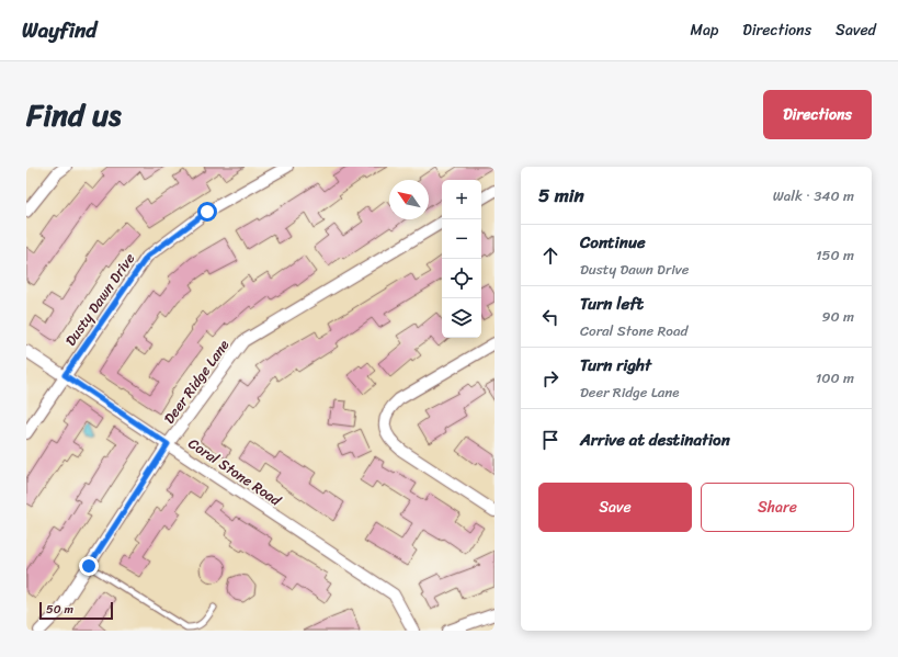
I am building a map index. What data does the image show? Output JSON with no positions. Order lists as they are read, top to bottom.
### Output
{
  "streets": {
    "street": ["Dusty Dawn Drive", "Deer Ridge Lane", "Coral Stone Road"]
  },
  "crossings": [
    ["Dusty Dawn Drive", "Coral Stone Road"],
    ["Deer Ridge Lane", "Coral Stone Road"]
  ],
  "scale_bar": "50 m",
  "north": "top left",
  "page": {
    "header": "Wayfind",
    "nav": ["Map", "Directions", "Saved"],
    "title": "Find us",
    "buttons": [
      "Directions",
      ["Save", "Share"]
    ],
    "heading": ["5 min", "Walk · 340 m"],
    "map_buttons": ["+", "−"],
    "list": [
      ["Continue", "Dusty Dawn Drive", "150 m"],
      ["Turn left", "Coral Stone Road", "90 m"],
      ["Turn right", "Deer Ridge Lane", "100 m"],
      "Arrive at destination"
    ],
    "scale": "50 m"
  }
}
